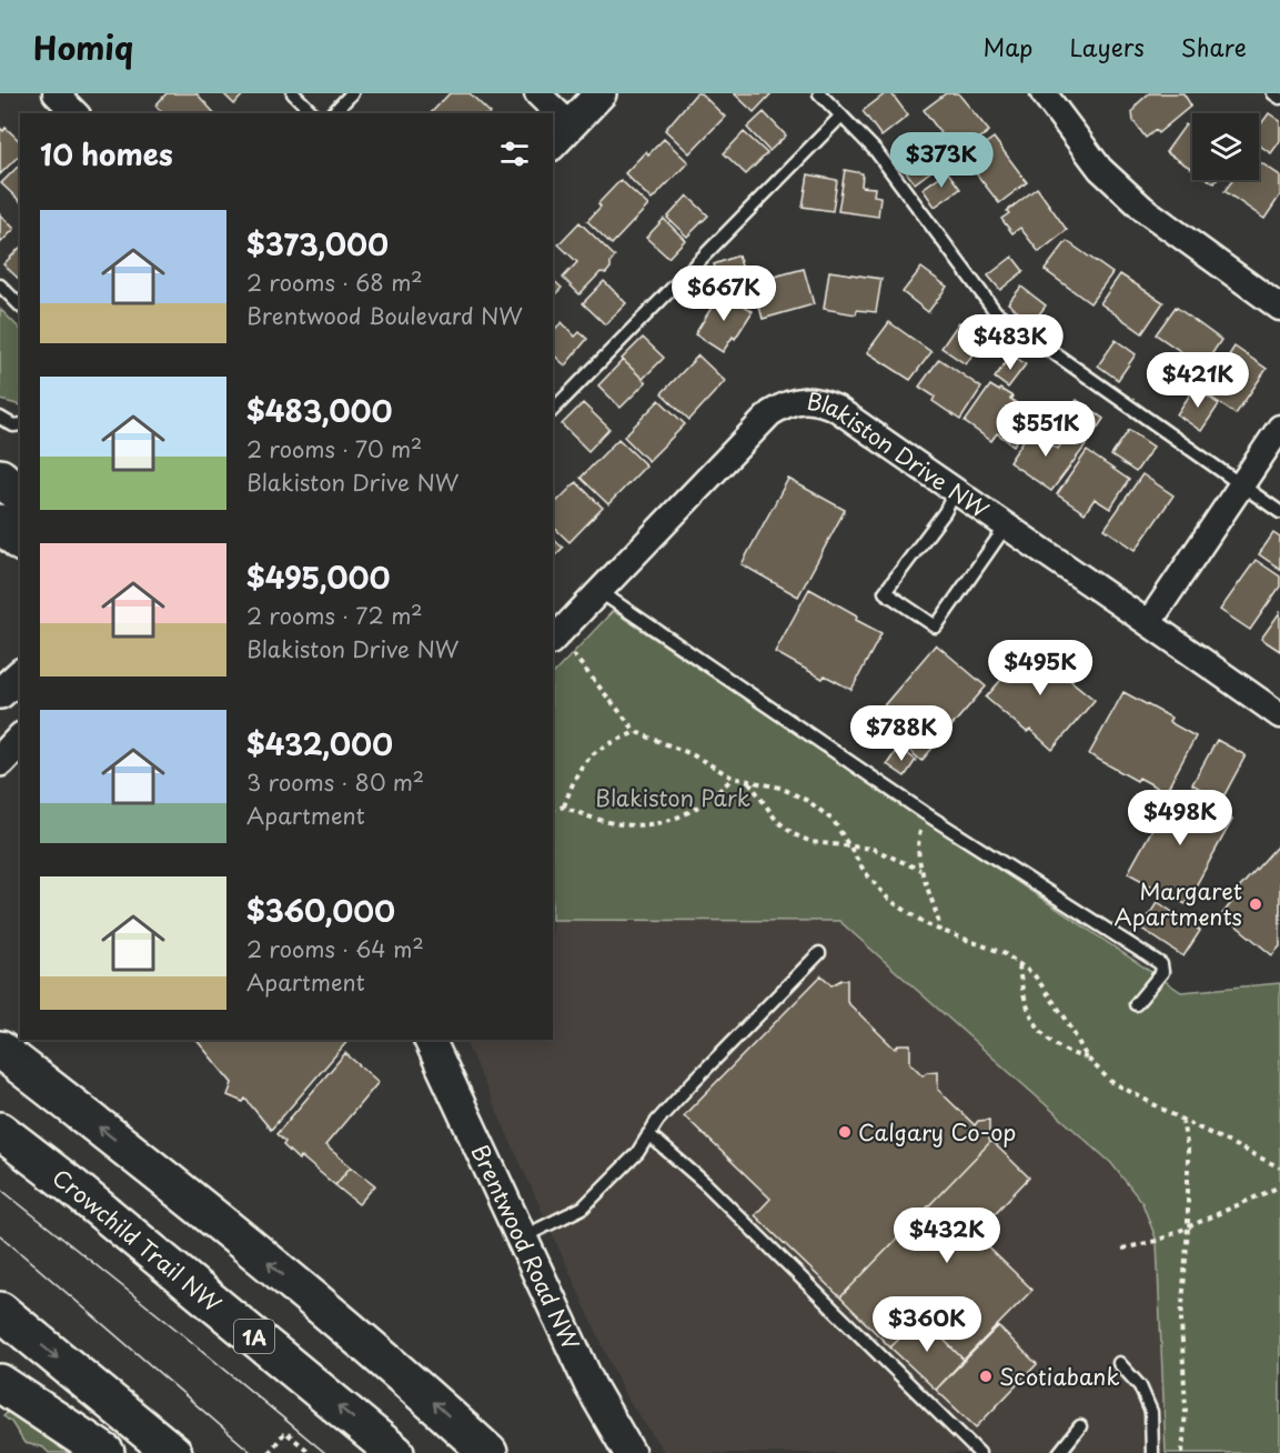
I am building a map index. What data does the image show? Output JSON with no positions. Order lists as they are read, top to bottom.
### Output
{
  "streets": {
    "highway": ["Crowchild Trail NW", "1A"],
    "street": ["Blakiston Drive NW", "Brentwood Road NW"]
  },
  "parks": ["Blakiston Park"],
  "places": ["Margaret Apartments", "Calgary Co-op", "Scotiabank"],
  "page": {
    "header": "Homiq",
    "nav": ["Map", "Layers", "Share"],
    "heading": "10 homes",
    "price": [
      "$373K",
      "$667K",
      "$483K",
      "$421K",
      "$551K",
      "$495K",
      "$788K",
      "$498K",
      "$432K",
      "$360K"
    ],
    "list": [
      {
        "name": "$373,000",
        "note": "2 rooms · 68 m² · Brentwood Boulevard NW"
      },
      {
        "name": "$483,000",
        "note": "2 rooms · 70 m² · Blakiston Drive NW"
      },
      {
        "name": "$495,000",
        "note": "2 rooms · 72 m² · Blakiston Drive NW"
      },
      {
        "name": "$432,000",
        "note": "3 rooms · 80 m² · Apartment"
      },
      {
        "name": "$360,000",
        "note": "2 rooms · 64 m² · Apartment"
      }
    ]
  }
}
